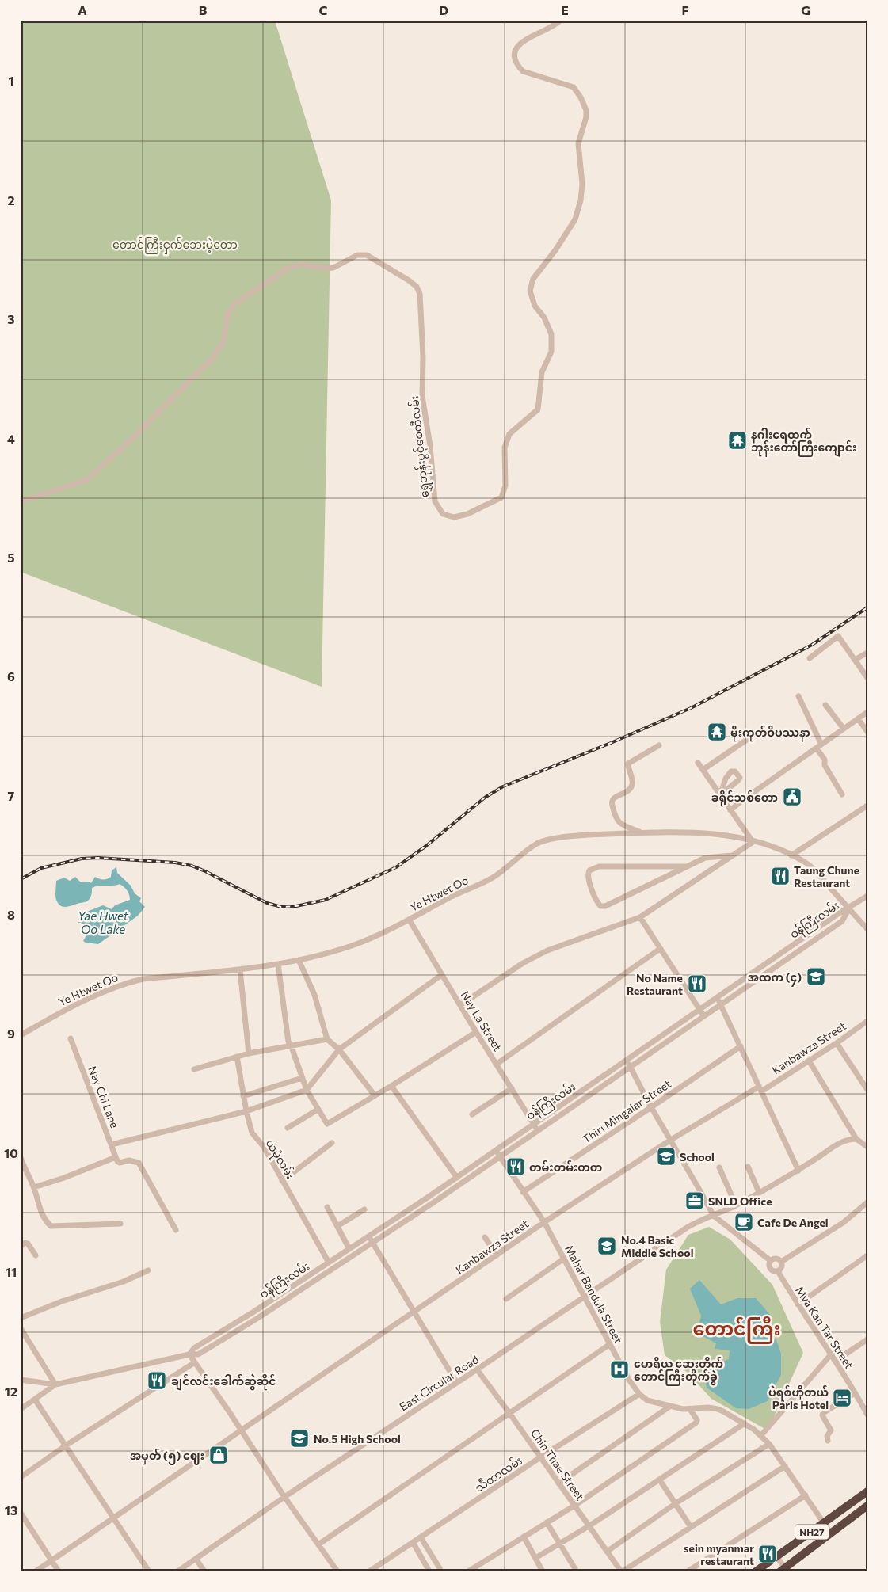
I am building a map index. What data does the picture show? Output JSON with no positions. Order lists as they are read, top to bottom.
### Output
{
  "streets": {
    "highway": ["NH27"],
    "street": [
      "ရွှေဘုန်းပွင့်စေတီလမ်း",
      "Ye Htwet Oo",
      "ဝန်ကြီးလမ်း",
      "Nay La Street",
      "Kanbawza Street",
      "Nay Chi Lane",
      "Thiri Mingalar Street",
      "ယမုံလမ်း",
      "Mahar Bandula Street",
      "Mya Kan Tar Street",
      "East Circular Road",
      "Chin Thae Street",
      "သီတာလမ်း"
    ]
  },
  "crossings": [
    ["Ye Htwet Oo", "ဝန်ကြီးလမ်း"],
    ["Ye Htwet Oo", "Nay La Street"],
    ["ဝန်ကြီးလမ်း", "Nay La Street"],
    ["ဝန်ကြီးလမ်း", "ယမုံလမ်း"],
    ["ဝန်ကြီးလမ်း", "Mahar Bandula Street"],
    ["ဝန်ကြီးလမ်း", "Mya Kan Tar Street"],
    ["Kanbawza Street", "Mahar Bandula Street"],
    ["Kanbawza Street", "Mya Kan Tar Street"],
    ["Thiri Mingalar Street", "Mahar Bandula Street"],
    ["Thiri Mingalar Street", "Mya Kan Tar Street"],
    ["Mahar Bandula Street", "East Circular Road"],
    ["Mahar Bandula Street", "သီတာလမ်း"],
    ["Mahar Bandula Street", "NH27"],
    ["Mya Kan Tar Street", "East Circular Road"],
    ["East Circular Road", "Chin Thae Street"],
    ["Chin Thae Street", "သီတာလမ်း"]
  ],
  "districts": ["တောင်ကြီး"],
  "water": ["Yae Hwet Oo Lake"],
  "parks": ["တောင်ကြီးငှက်ဘေးမဲ့တော"],
  "places": {
    "temple": ["နဂါးရေထွက် ဘုန်းတော်ကြီးကျောင်း", "မိုးကုတ်ဝိပဿနာ"],
    "public building": ["ခရိုင်သစ်တော"],
    "restaurant": [
      "Taung Chune Restaurant",
      "No Name Restaurant",
      "တမ်းတမ်းတတ",
      "ချင်လင်းခေါက်ဆွဲဆိုင်",
      "sein myanmar restaurant"
    ],
    "school or university": [
      "အထက (၄)",
      "School",
      "No.4 Basic Middle School",
      "No.5 High School"
    ],
    "office": ["SNLD Office"],
    "cafe": ["Cafe De Angel"],
    "hospital": ["မောရိယ ဆေးတိုက် တောင်ကြီးတိုက်ခွဲ"],
    "hotel": ["ပဲရစ်ဟိုတယ် Paris Hotel"],
    "shop": ["အမှတ် (၅) ဈေး"]
  },
  "grid": {
    "columns": [
      "A",
      "B",
      "C",
      "D",
      "E",
      "F",
      "G"
    ],
    "rows": [
      "1",
      "2",
      "3",
      "4",
      "5",
      "6",
      "7",
      "8",
      "9",
      "10",
      "11",
      "12",
      "13"
    ]
  }
}
